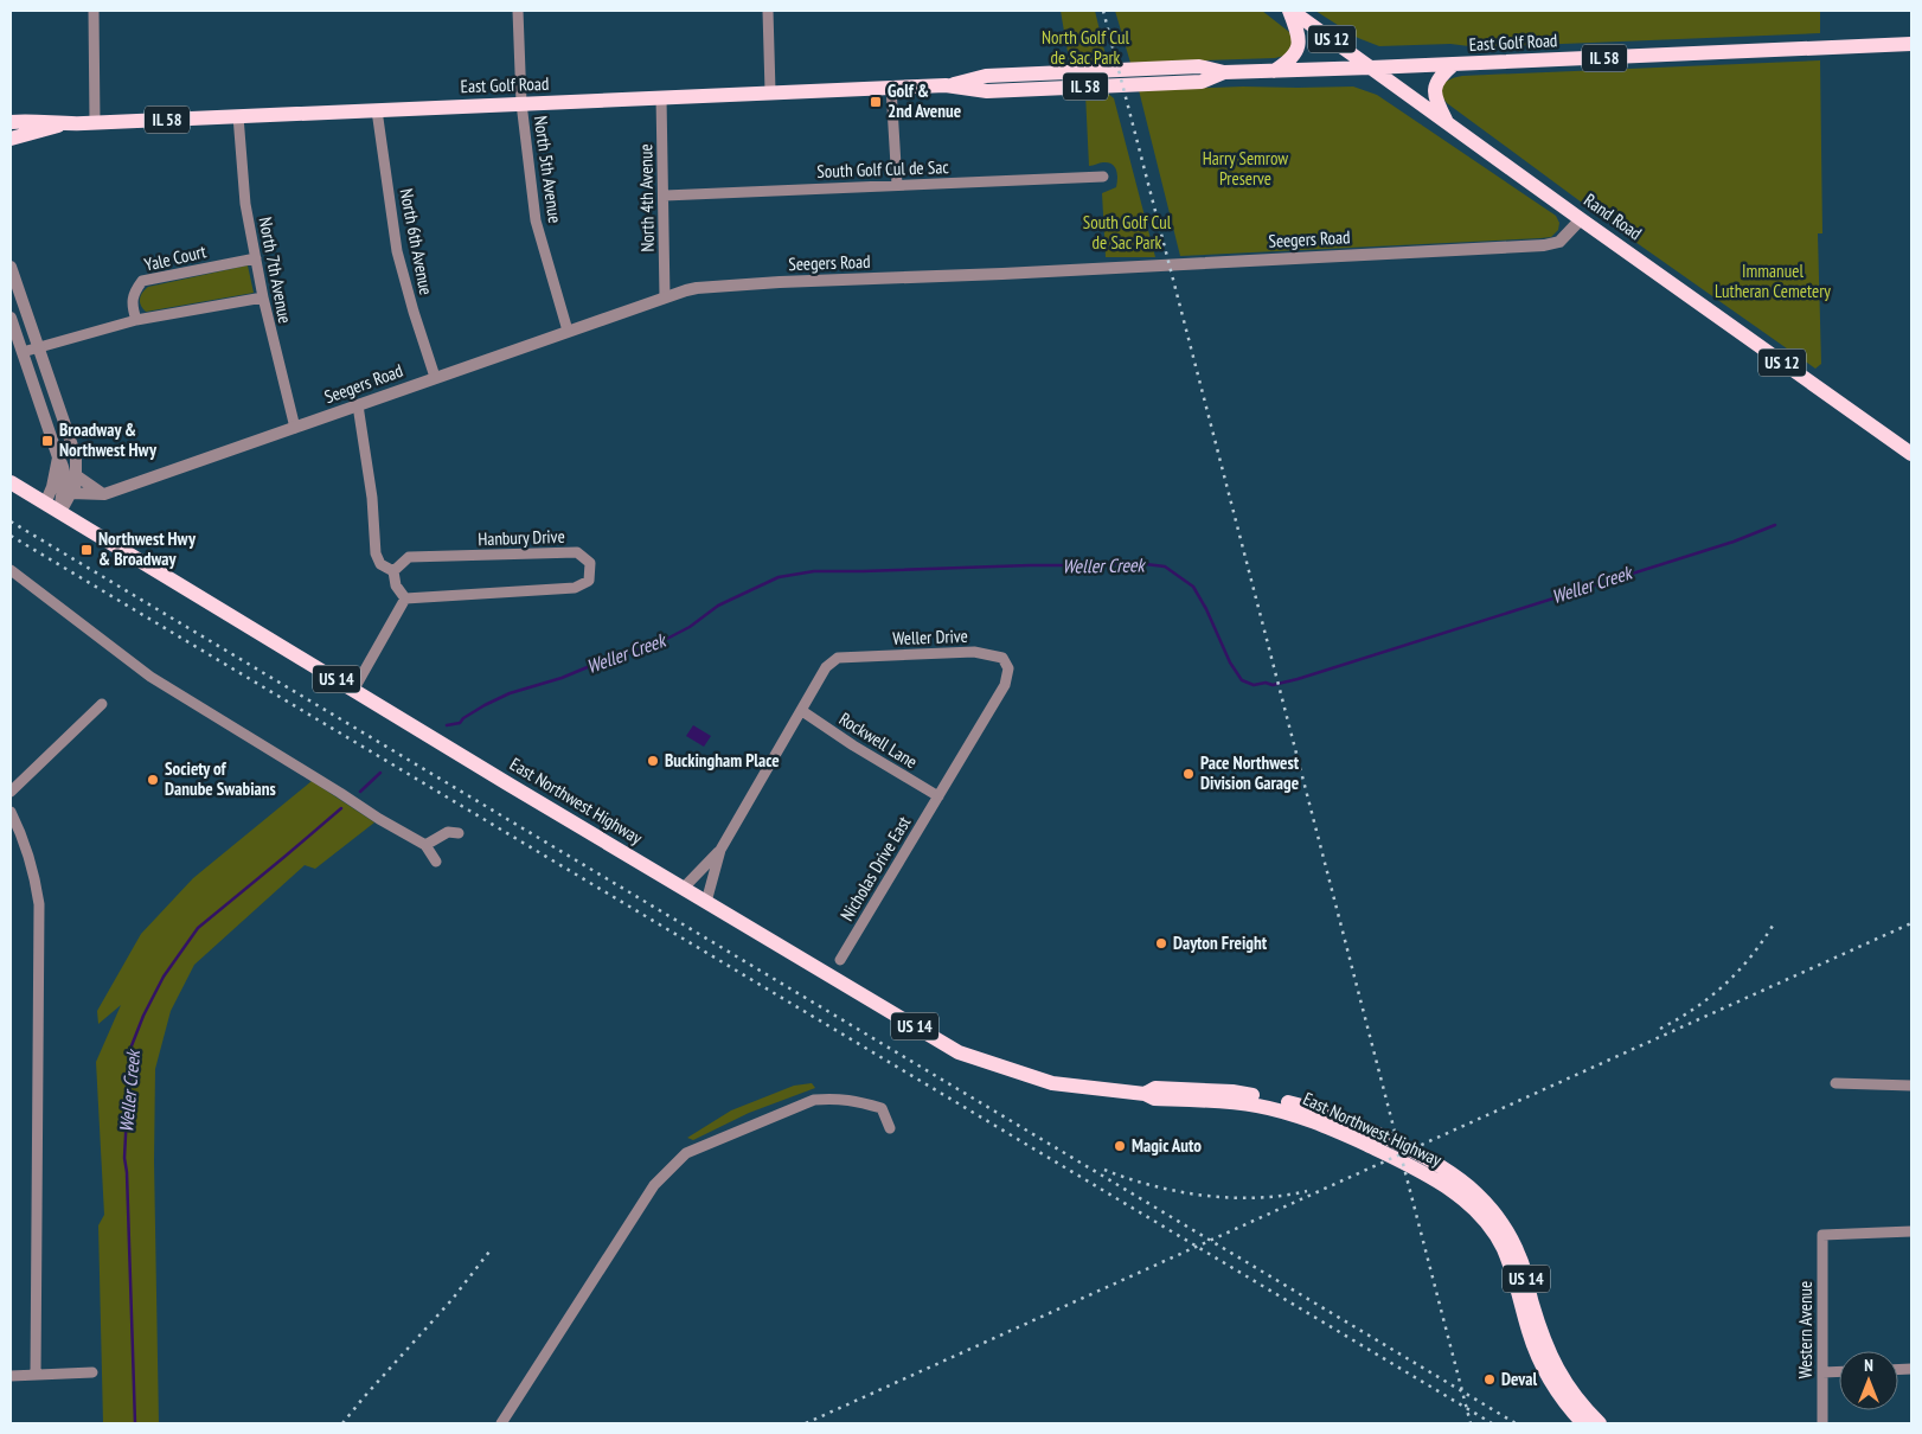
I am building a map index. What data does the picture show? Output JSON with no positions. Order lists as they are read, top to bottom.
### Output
{
  "streets": {
    "main road": [
      "US 12",
      "East Golf Road",
      "IL 58",
      "Rand Road",
      "US 14",
      "East Northwest Highway"
    ],
    "street": [
      "North 5th Avenue",
      "South Golf Cul de Sac",
      "North 4th Avenue",
      "Seegers Road",
      "North 6th Avenue",
      "Yale Court",
      "North 7th Avenue",
      "Hanbury Drive",
      "Weller Drive",
      "Rockwell Lane",
      "Nicholas Drive East",
      "Western Avenue"
    ]
  },
  "crossings": [
    ["East Golf Road", "North 5th Avenue"],
    ["East Golf Road", "North 4th Avenue"],
    ["East Golf Road", "Rand Road"],
    ["East Golf Road", "North 6th Avenue"],
    ["East Golf Road", "North 7th Avenue"],
    ["North 5th Avenue", "Seegers Road"],
    ["South Golf Cul de Sac", "North 4th Avenue"],
    ["North 4th Avenue", "Seegers Road"],
    ["Rand Road", "Seegers Road"],
    ["Seegers Road", "North 6th Avenue"],
    ["Seegers Road", "North 7th Avenue"],
    ["Yale Court", "North 7th Avenue"],
    ["Weller Drive", "Rockwell Lane"],
    ["Weller Drive", "Nicholas Drive East"],
    ["Rockwell Lane", "Nicholas Drive East"]
  ],
  "water": ["Weller Creek"],
  "parks": [
    "North Golf Cul de Sac Park",
    "Harry Semrow Preserve",
    "South Golf Cul de Sac Park",
    "Immanuel Lutheran Cemetery"
  ],
  "places": {
    "transit": ["Golf & 2nd Avenue", "Broadway & Northwest Hwy", "Northwest Hwy & Broadway"],
    "other": [
      "Buckingham Place",
      "Pace Northwest Division Garage",
      "Society of Danube Swabians",
      "Dayton Freight",
      "Magic Auto",
      "Deval"
    ]
  },
  "north": "top"
}
